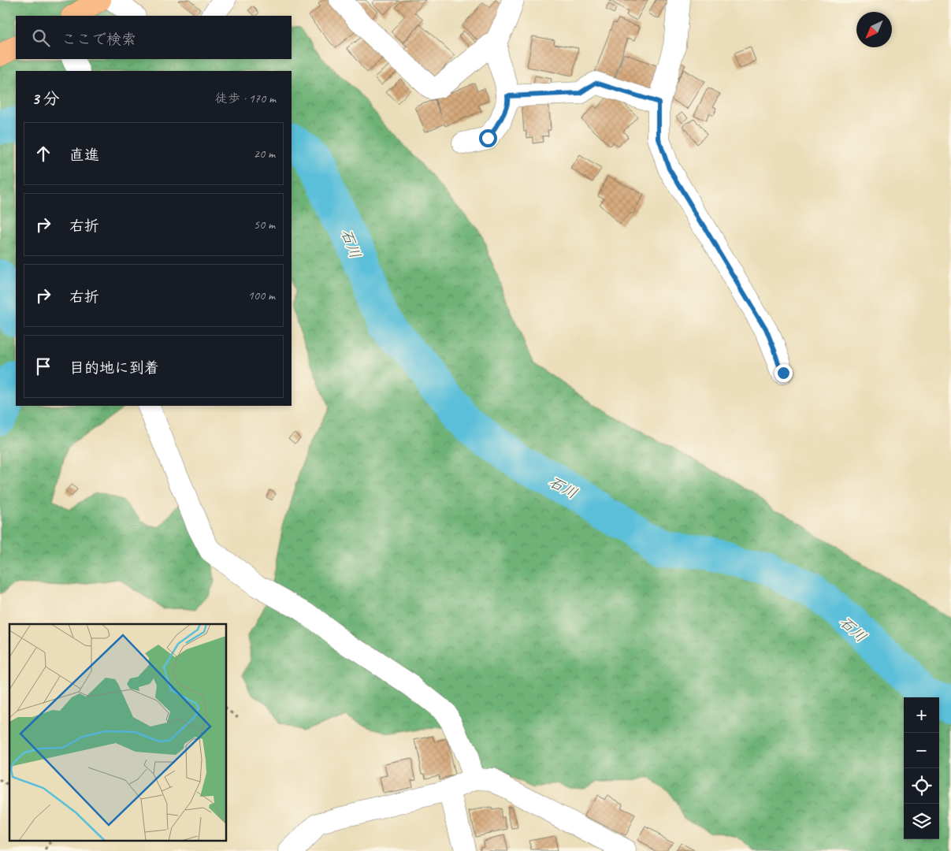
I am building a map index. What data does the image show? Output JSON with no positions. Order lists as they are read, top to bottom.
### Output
{
  "water": ["石川"],
  "north": "bottom left",
  "page": {
    "search": "ここで検索",
    "heading": ["3 分", "徒歩 · 170 m"],
    "list": [
      ["直進", "20 m"],
      ["右折", "50 m"],
      ["右折", "100 m"],
      "目的地に到着"
    ],
    "map_buttons": ["+", "−"]
  }
}
